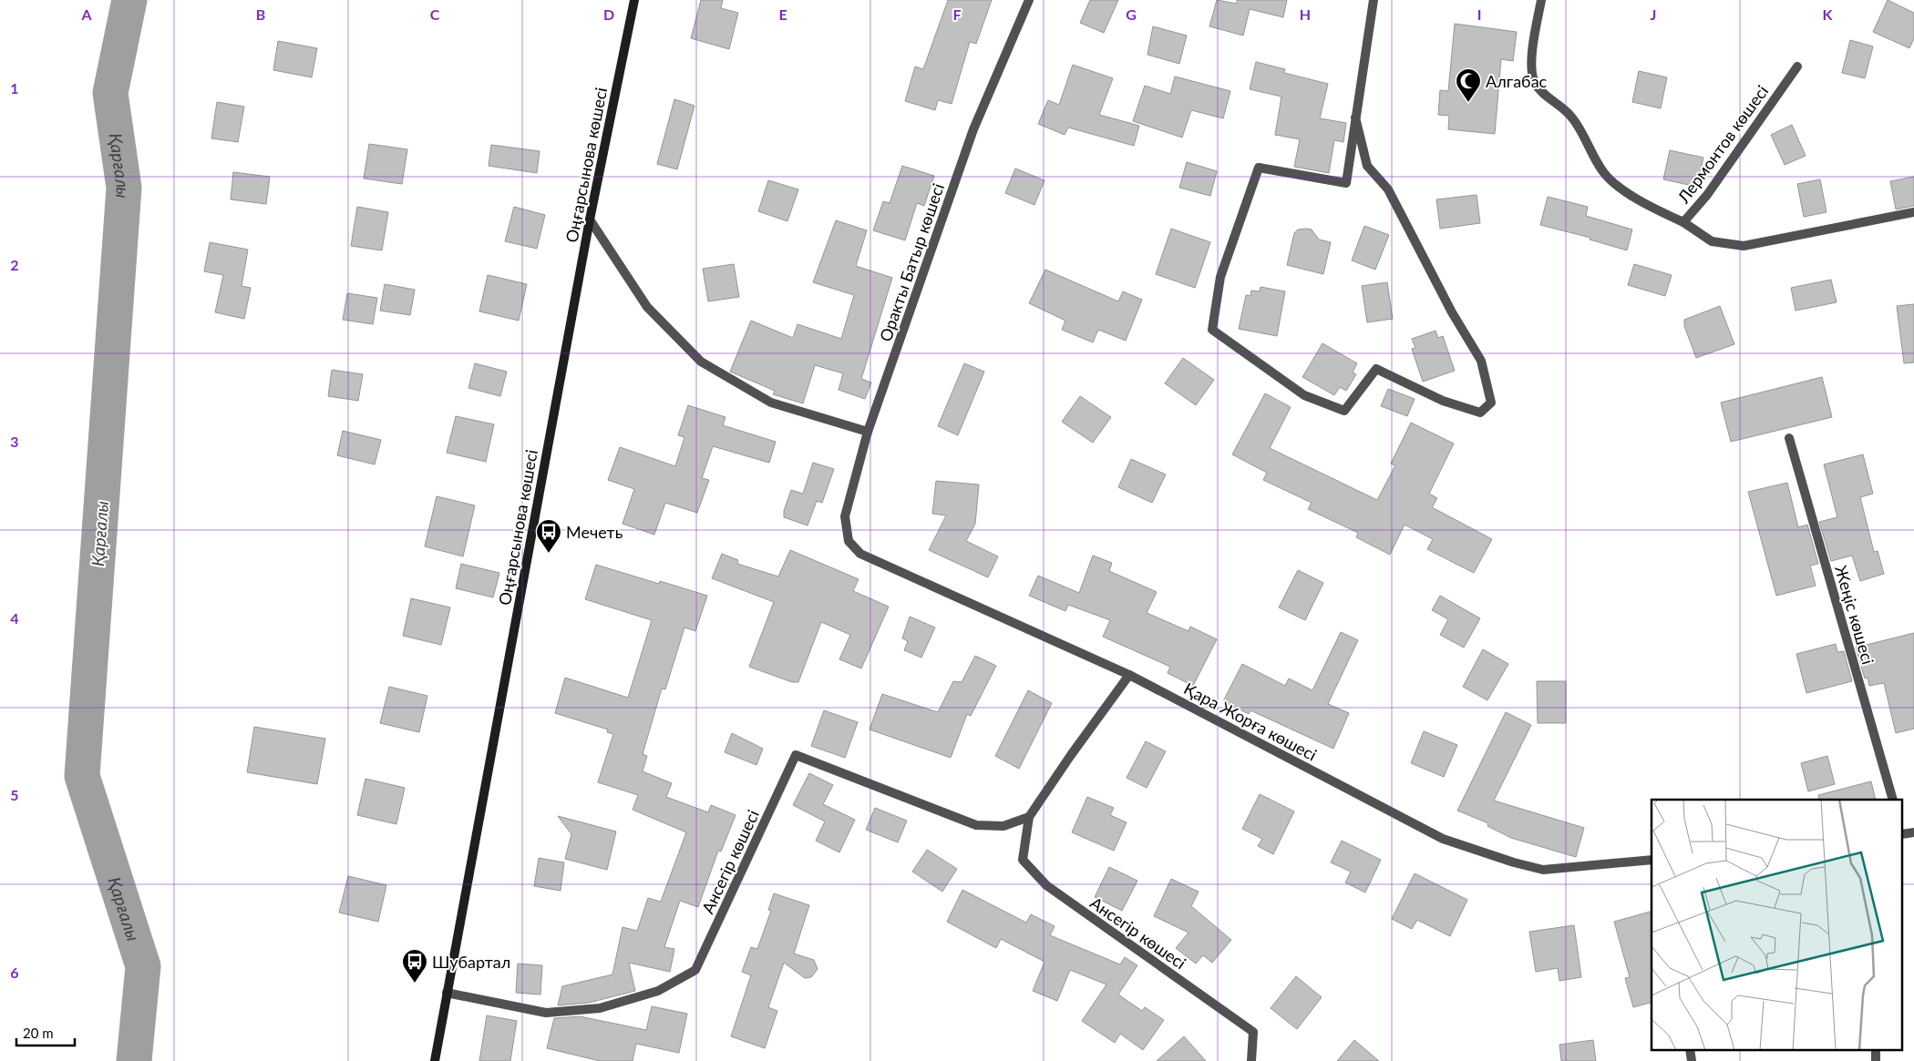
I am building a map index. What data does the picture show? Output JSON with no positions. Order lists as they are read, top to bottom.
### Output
{
  "streets": {
    "main road": ["Оңғарсынова көшесі"],
    "street": [
      "Лермонтов көшесі",
      "Оракты Батыр көшесі",
      "Жеңіс көшесі",
      "Қара Жорға көшесі",
      "Ансегір көшесі"
    ]
  },
  "crossings": [
    ["Оңғарсынова көшесі", "Ансегір көшесі"],
    ["Оракты Батыр көшесі", "Қара Жорға көшесі"],
    ["Қара Жорға көшесі", "Ансегір көшесі"]
  ],
  "water": ["Қарғалы"],
  "places": {
    "mosque": ["Алгабас"],
    "bus stop": ["Мечеть", "Шубартал"]
  },
  "scale_bar": "20 m",
  "grid": {
    "columns": [
      "A",
      "B",
      "C",
      "D",
      "E",
      "F",
      "G",
      "H",
      "I",
      "J",
      "K"
    ],
    "rows": [
      "1",
      "2",
      "3",
      "4",
      "5",
      "6"
    ]
  }
}
